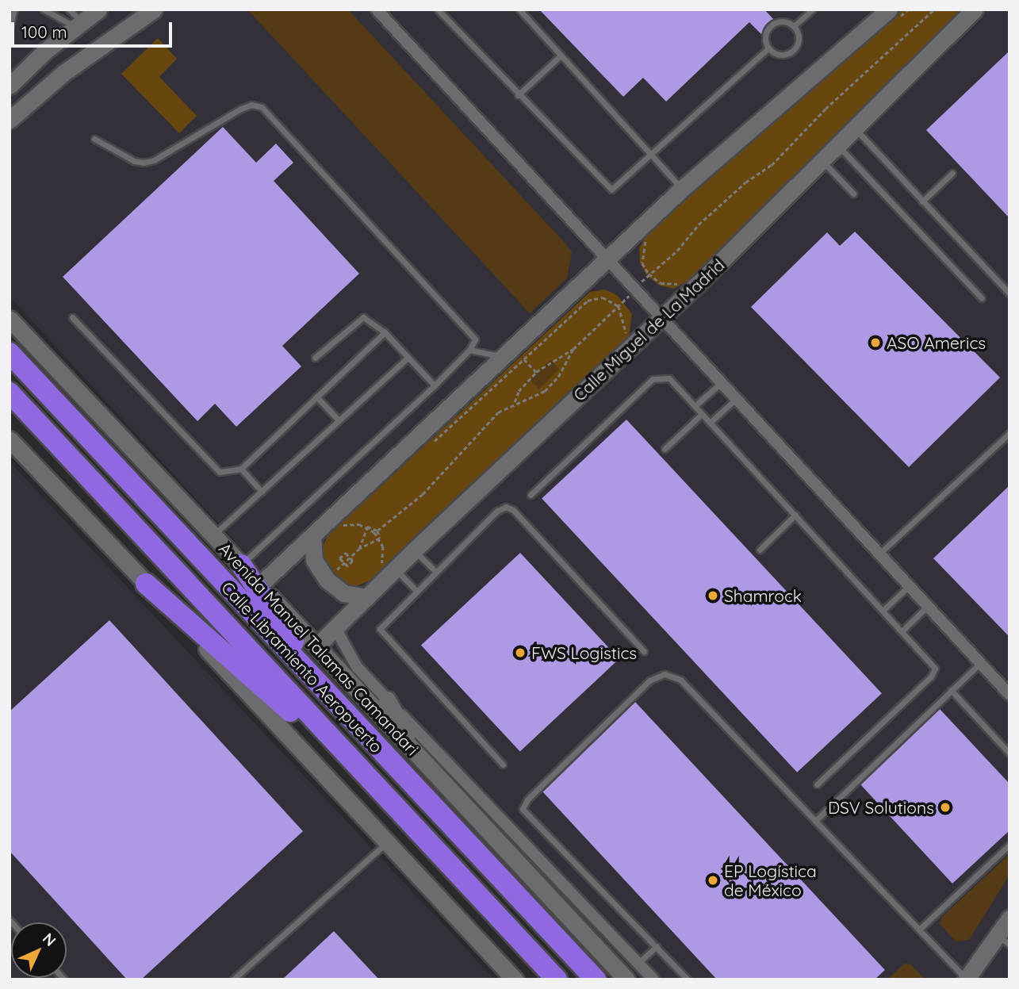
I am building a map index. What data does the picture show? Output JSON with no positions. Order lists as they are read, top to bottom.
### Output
{
  "streets": {
    "highway": ["Calle Libramiento Aeropuerto"],
    "main road": ["Calle Miguel de La Madrid", "Avenida Manuel Talamas Camandari"]
  },
  "crossings": [
    ["Calle Miguel de La Madrid", "Avenida Manuel Talamas Camandari"]
  ],
  "places": [
    "ASO Americs",
    "Shamrock",
    "FWS Logistics",
    "DSV Solutions",
    "EP Logística de México"
  ],
  "scale_bar": "100 m",
  "north": "top right"
}
